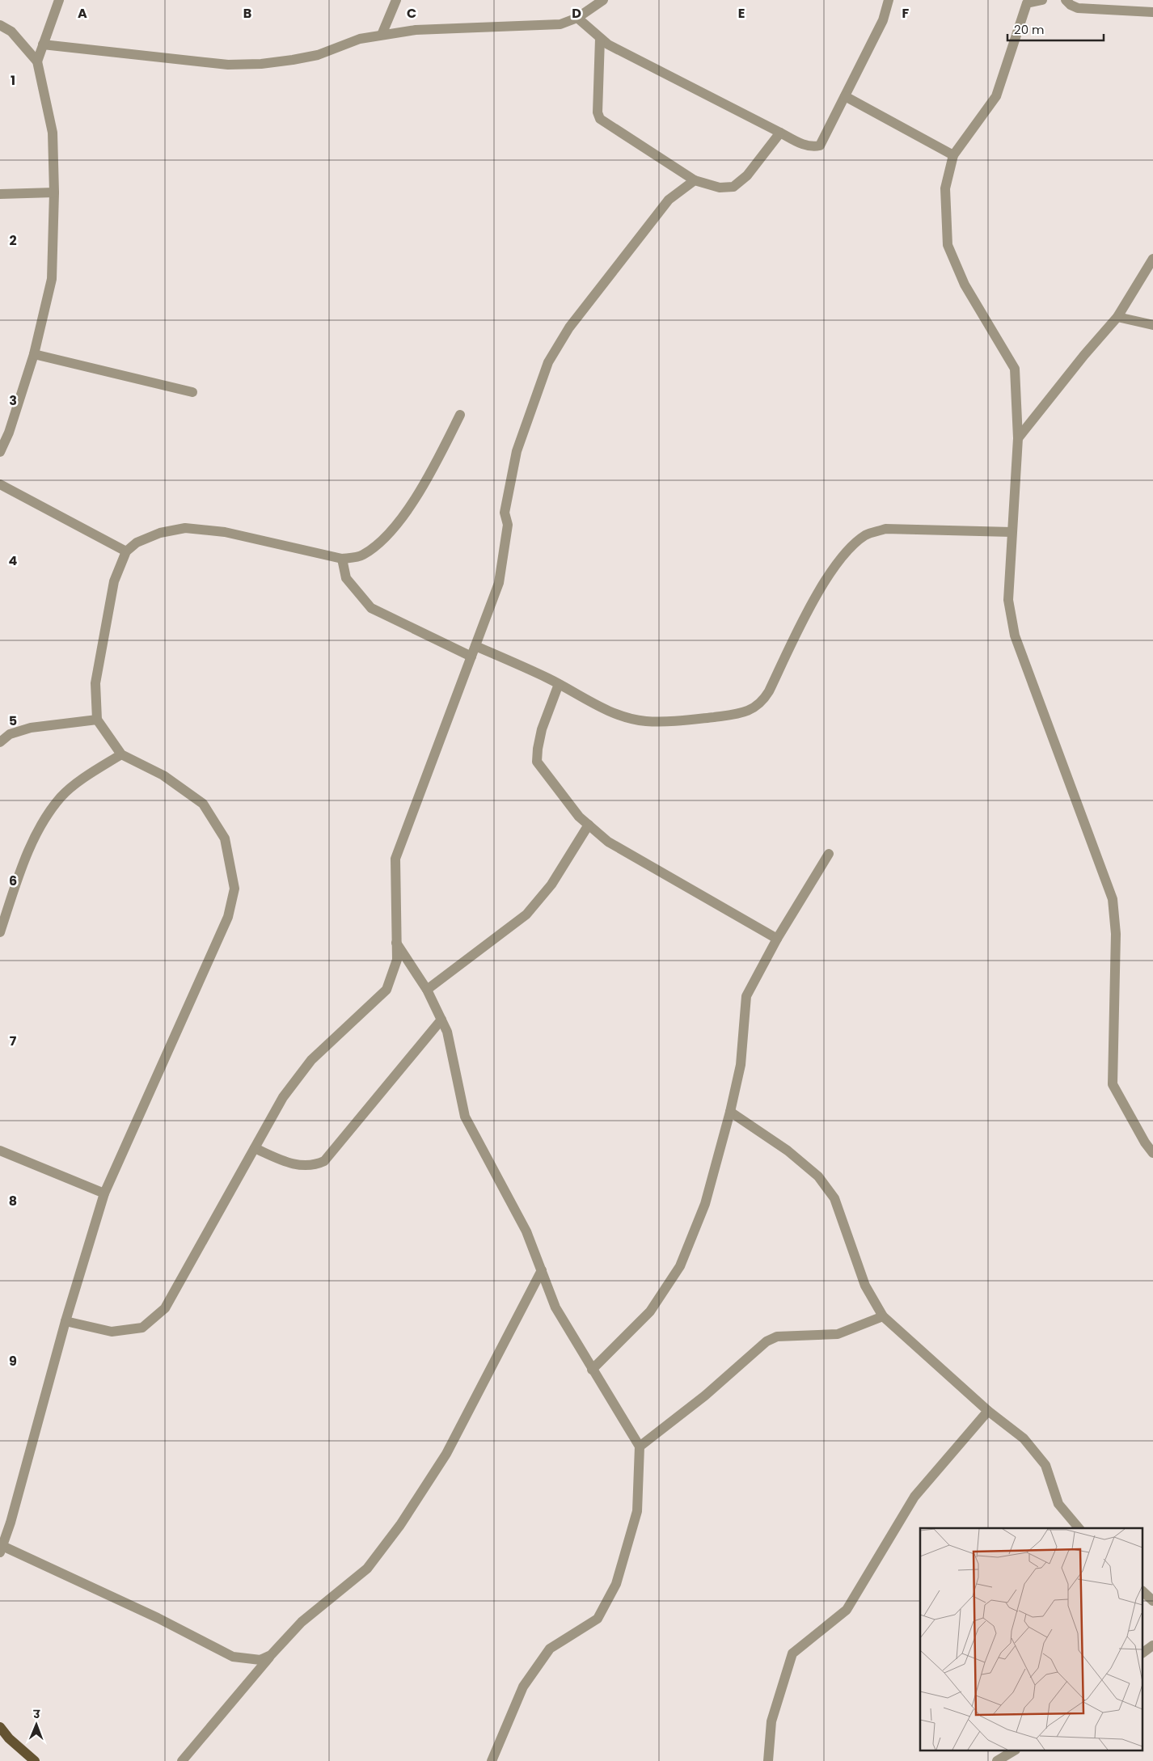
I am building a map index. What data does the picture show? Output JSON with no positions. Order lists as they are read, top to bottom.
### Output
{
  "scale_bar": "20 m",
  "north": "top",
  "grid": {
    "columns": [
      "A",
      "B",
      "C",
      "D",
      "E",
      "F"
    ],
    "rows": [
      "1",
      "2",
      "3",
      "4",
      "5",
      "6",
      "7",
      "8",
      "9"
    ]
  }
}
